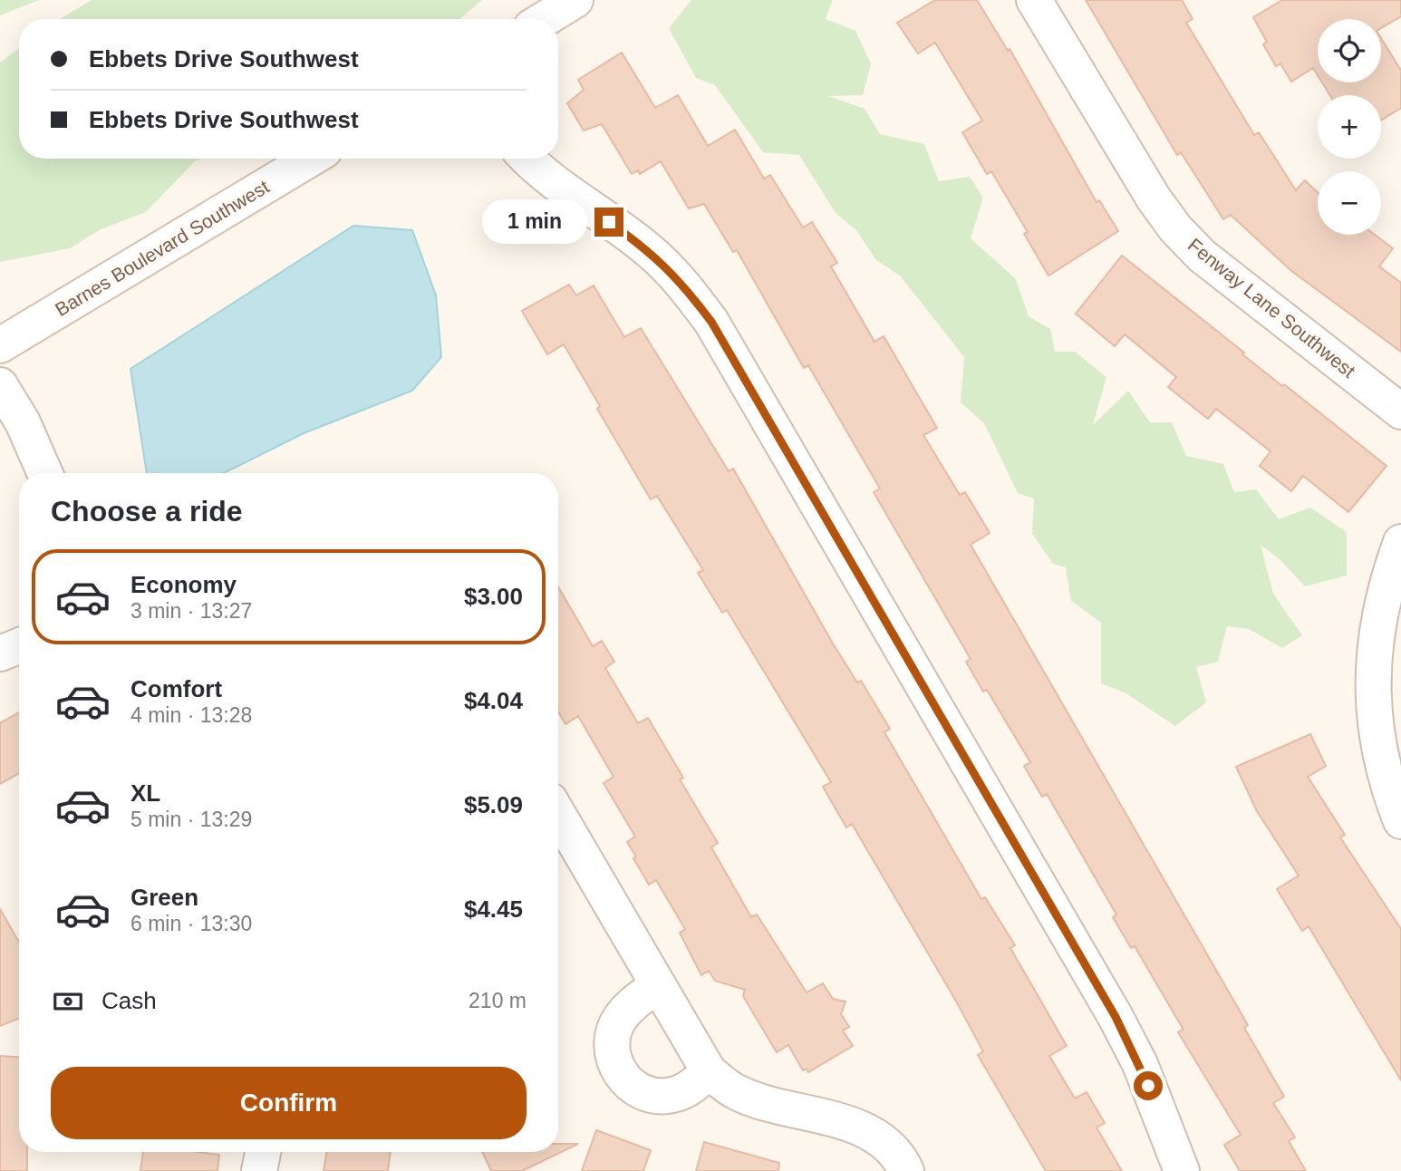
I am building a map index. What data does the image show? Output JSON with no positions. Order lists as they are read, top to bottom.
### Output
{
  "streets": {
    "street": ["Barnes Boulevard Southwest", "Fenway Lane Southwest"]
  },
  "page": {
    "map_buttons": ["+", "−"],
    "banner": ["Ebbets Drive Southwest", "Ebbets Drive Southwest"],
    "bubble": "1 min",
    "heading": "Choose a ride",
    "list": [
      {
        "name": "Economy",
        "note": "3 min · 13:27",
        "value": "$3.00"
      },
      {
        "name": "Comfort",
        "note": "4 min · 13:28",
        "value": "$4.04"
      },
      {
        "name": "XL",
        "note": "5 min · 13:29",
        "value": "$5.09"
      },
      {
        "name": "Green",
        "note": "6 min · 13:30",
        "value": "$4.45"
      }
    ],
    "pay": ["Cash", "210 m"],
    "buttons": "Confirm"
  }
}
